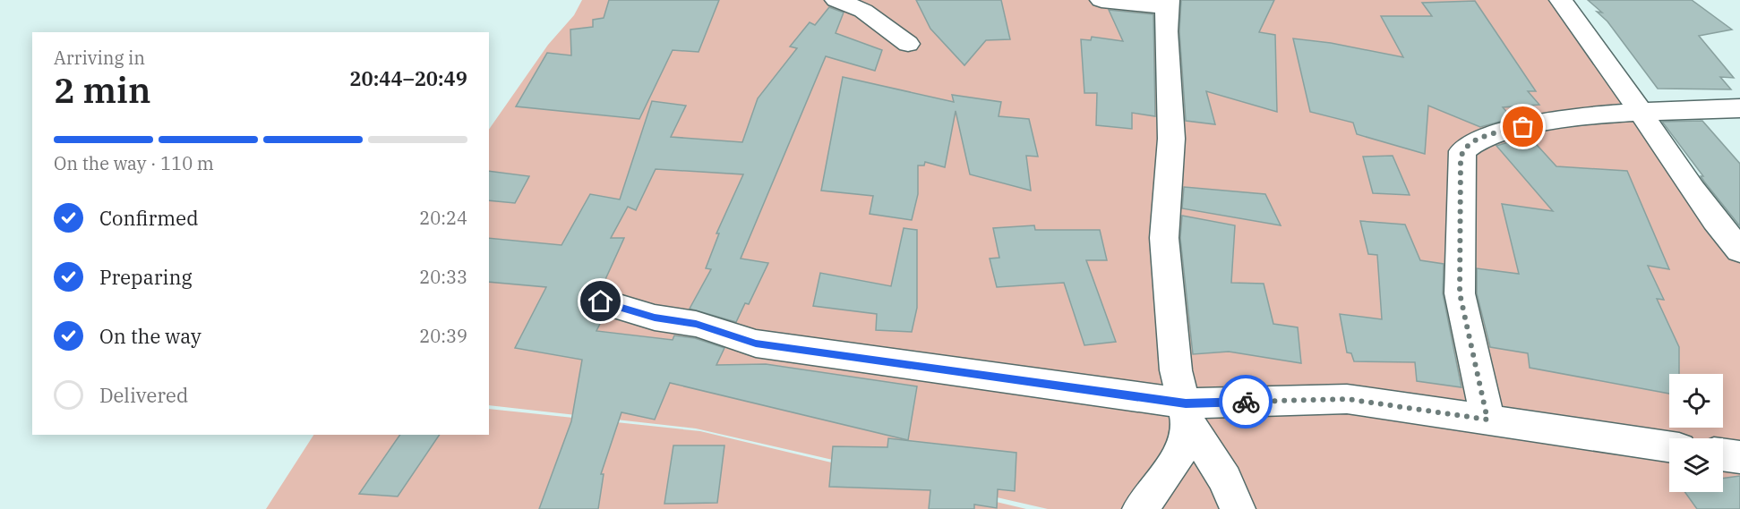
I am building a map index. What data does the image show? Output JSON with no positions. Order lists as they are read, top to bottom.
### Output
{
  "page": {
    "heading": ["2 min", "Arriving in", "20:44–20:49"],
    "bar": "On the way · 110 m",
    "list": [
      ["Confirmed", "20:24"],
      ["Preparing", "20:33"],
      ["On the way", "20:39"],
      "Delivered"
    ]
  }
}
